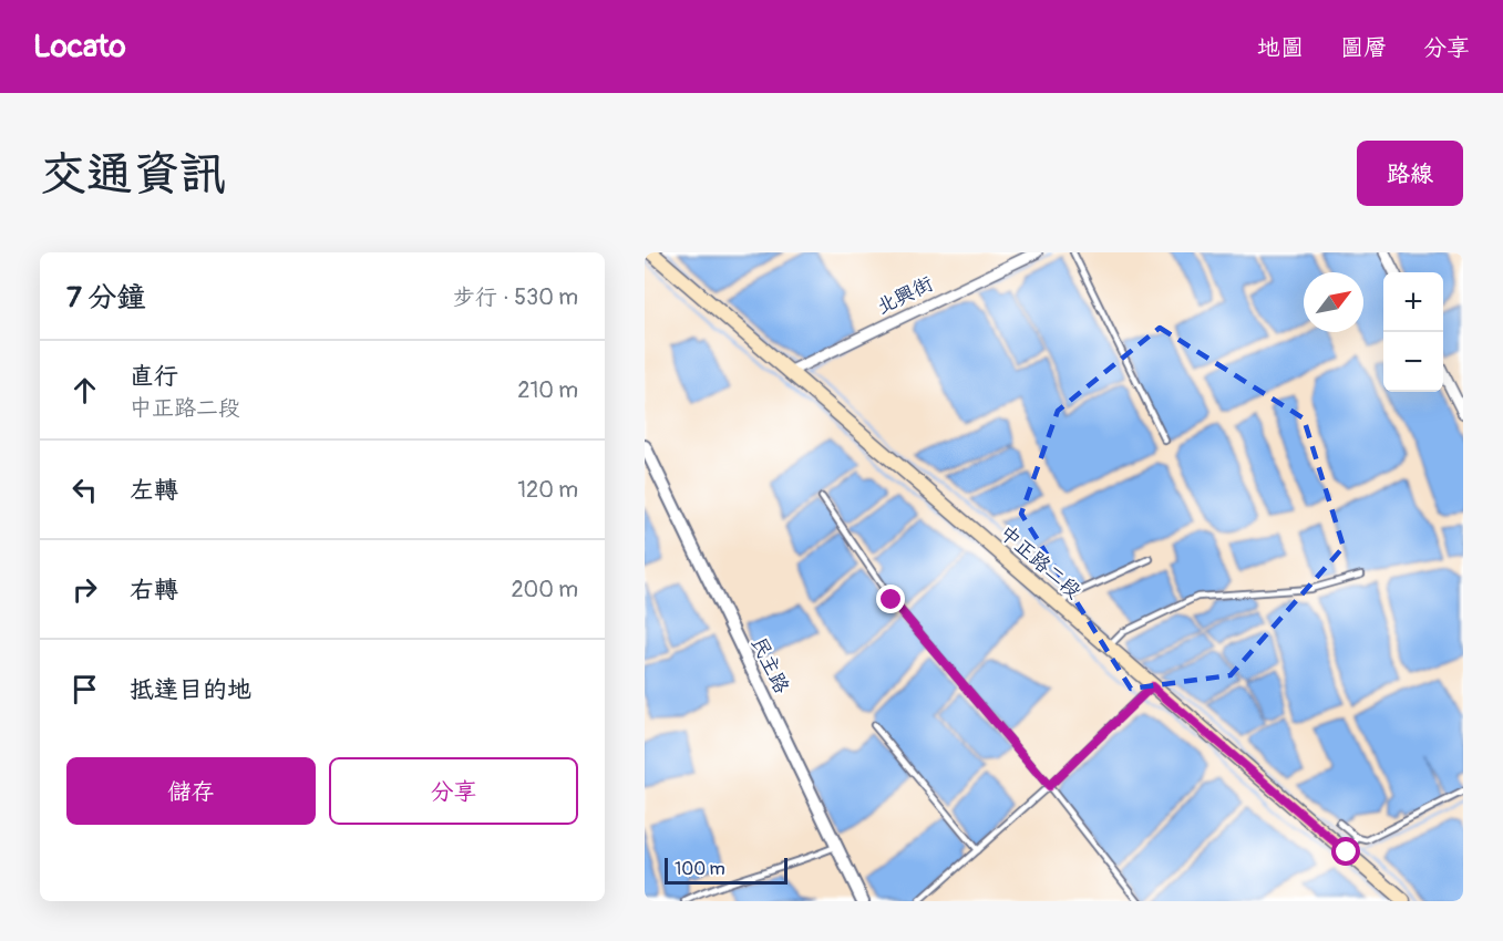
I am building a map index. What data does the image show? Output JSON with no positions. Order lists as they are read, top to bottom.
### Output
{
  "streets": {
    "main road": ["中正路二段"],
    "street": ["北興街", "民主路"]
  },
  "crossings": [
    ["北興街", "中正路二段"]
  ],
  "scale_bar": "100 m",
  "north": "top right",
  "page": {
    "header": "Locato",
    "nav": ["地圖", "圖層", "分享"],
    "buttons": [
      "路線",
      ["儲存", "分享"]
    ],
    "title": "交通資訊",
    "heading": ["7 分鐘", "步行 · 530 m"],
    "map_buttons": ["+", "−"],
    "list": [
      ["直行", "中正路二段", "210 m"],
      ["左轉", "120 m"],
      ["右轉", "200 m"],
      "抵達目的地"
    ],
    "scale": "100 m"
  }
}
